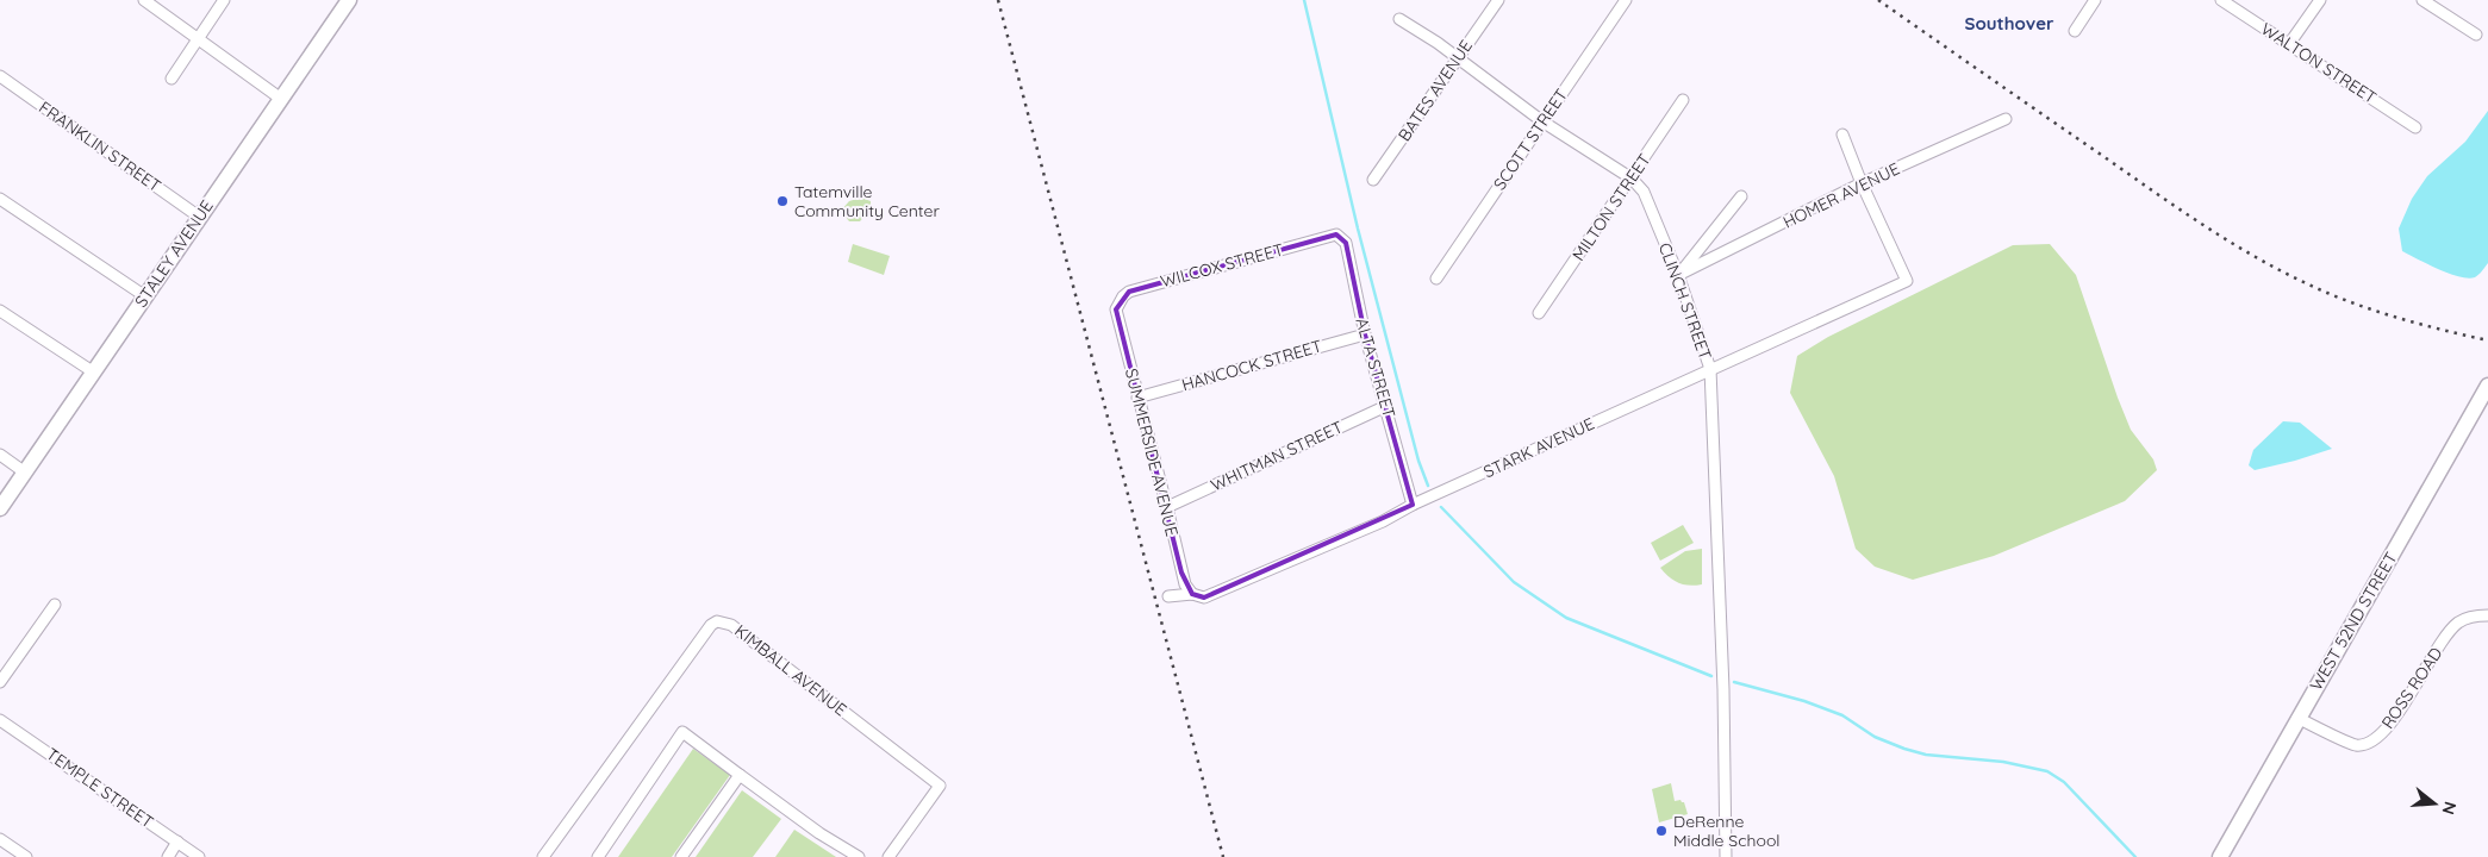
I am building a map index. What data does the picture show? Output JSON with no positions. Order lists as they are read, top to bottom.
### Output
{
  "streets": {
    "street": [
      "WALTON STREET",
      "BATES AVENUE",
      "SCOTT STREET",
      "FRANKLIN STREET",
      "HOMER AVENUE",
      "MILTON STREET",
      "STALEY AVENUE",
      "WILCOX STREET",
      "CLINCH STREET",
      "HANCOCK STREET",
      "ALTA STREET",
      "STARK AVENUE",
      "SUMMERSIDE AVENUE",
      "WHITMAN STREET",
      "WEST 52ND STREET",
      "KIMBALL AVENUE",
      "ROSS ROAD",
      "TEMPLE STREET"
    ]
  },
  "crossings": [
    ["BATES AVENUE", "CLINCH STREET"],
    ["SCOTT STREET", "CLINCH STREET"],
    ["FRANKLIN STREET", "STALEY AVENUE"],
    ["HOMER AVENUE", "CLINCH STREET"],
    ["HOMER AVENUE", "STARK AVENUE"],
    ["MILTON STREET", "CLINCH STREET"],
    ["WILCOX STREET", "ALTA STREET"],
    ["WILCOX STREET", "SUMMERSIDE AVENUE"],
    ["CLINCH STREET", "STARK AVENUE"],
    ["HANCOCK STREET", "ALTA STREET"],
    ["HANCOCK STREET", "SUMMERSIDE AVENUE"],
    ["ALTA STREET", "STARK AVENUE"],
    ["ALTA STREET", "WHITMAN STREET"],
    ["STARK AVENUE", "SUMMERSIDE AVENUE"],
    ["SUMMERSIDE AVENUE", "WHITMAN STREET"],
    ["WEST 52ND STREET", "ROSS ROAD"]
  ],
  "districts": ["Southover"],
  "places": ["Tatemville Community Center", "DeRenne Middle School"],
  "north": "right"
}
